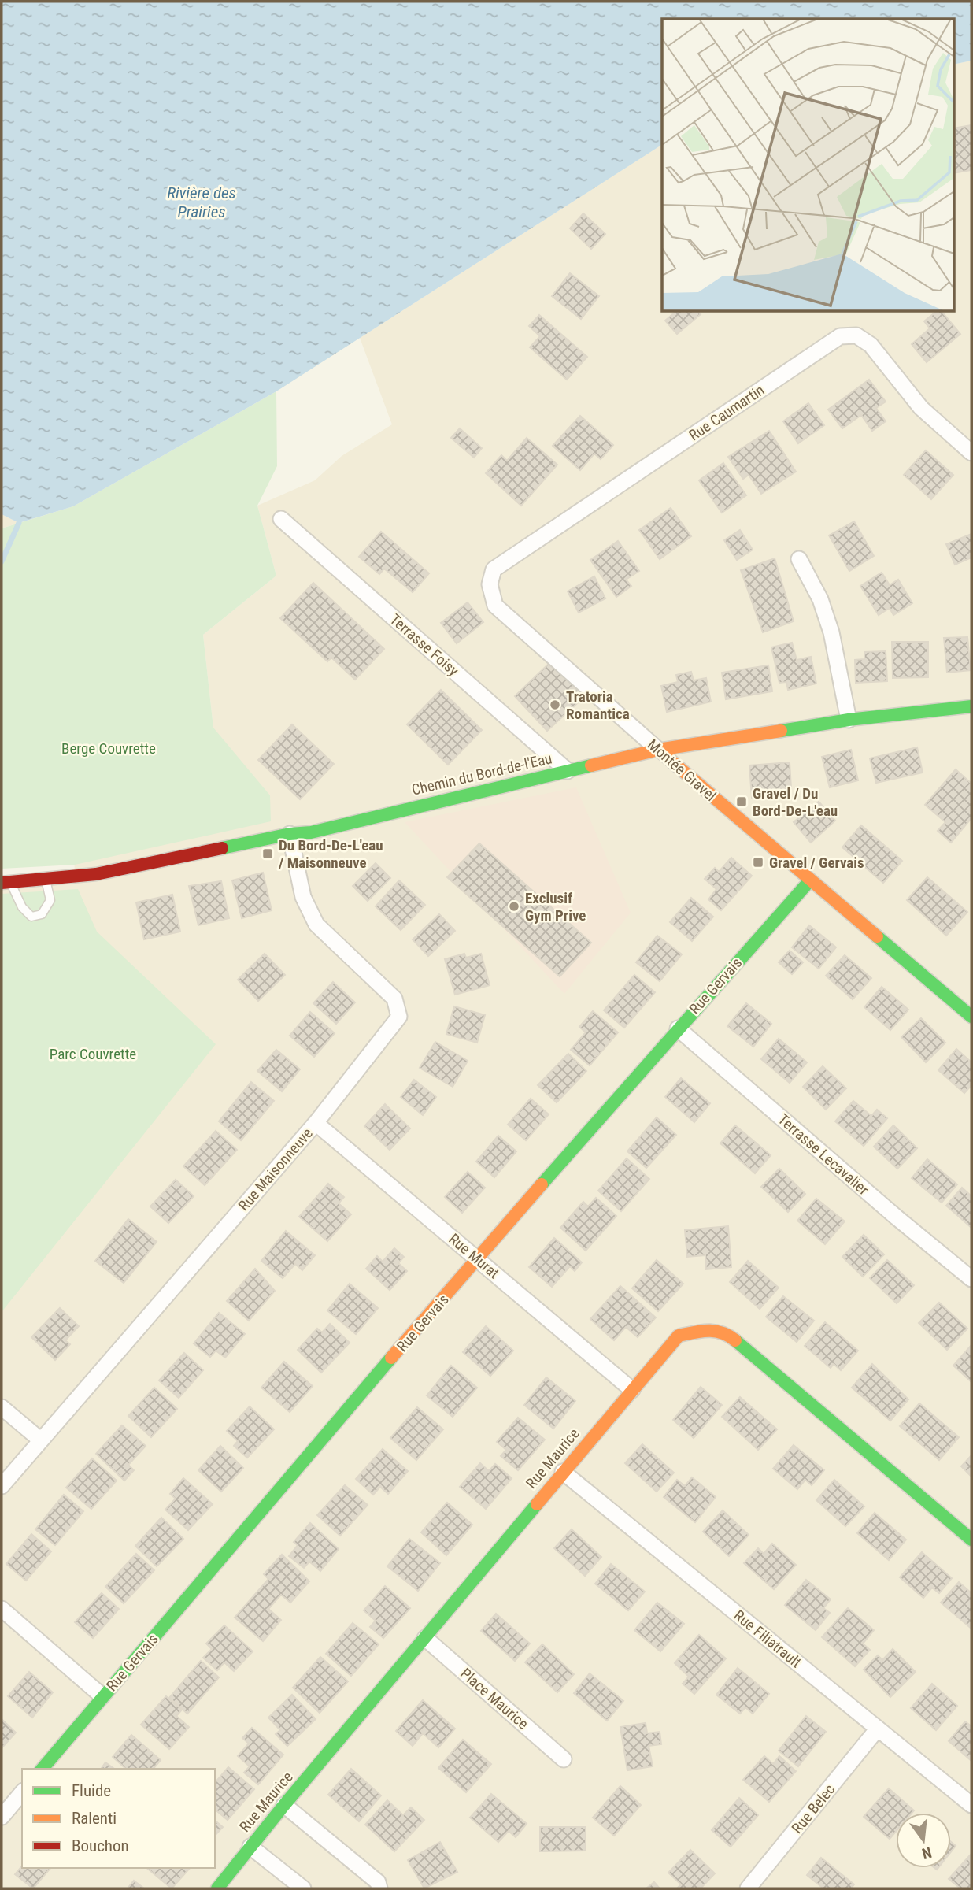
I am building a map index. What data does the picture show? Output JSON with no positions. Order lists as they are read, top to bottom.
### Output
{
  "streets": {
    "street": [
      "Rue Caumartin",
      "Terrasse Foisy",
      "Montée Gravel",
      "Chemin du Bord-de-l'Eau",
      "Rue Gervais",
      "Terrasse Lecavalier",
      "Rue Maisonneuve",
      "Rue Murat",
      "Rue Maurice",
      "Rue Filiatrault",
      "Place Maurice",
      "Rue Belec"
    ]
  },
  "crossings": [
    ["Rue Caumartin", "Montée Gravel"],
    ["Terrasse Foisy", "Chemin du Bord-de-l'Eau"],
    ["Montée Gravel", "Chemin du Bord-de-l'Eau"],
    ["Montée Gravel", "Rue Gervais"],
    ["Chemin du Bord-de-l'Eau", "Rue Maisonneuve"],
    ["Rue Gervais", "Terrasse Lecavalier"],
    ["Rue Gervais", "Rue Murat"],
    ["Rue Maisonneuve", "Rue Murat"],
    ["Rue Murat", "Rue Maurice"],
    ["Rue Maurice", "Rue Filiatrault"],
    ["Rue Maurice", "Place Maurice"],
    ["Rue Filiatrault", "Rue Belec"]
  ],
  "water": ["Rivière des Prairies"],
  "parks": ["Berge Couvrette", "Parc Couvrette"],
  "places": {
    "other": ["Tratoria Romantica", "Exclusif Gym Prive"],
    "transit": ["Gravel / Du Bord-De-L'eau", "Du Bord-De-L'eau / Maisonneuve", "Gravel / Gervais"]
  },
  "legend": ["Fluide", "Ralenti", "Bouchon"],
  "north": "bottom"
}
